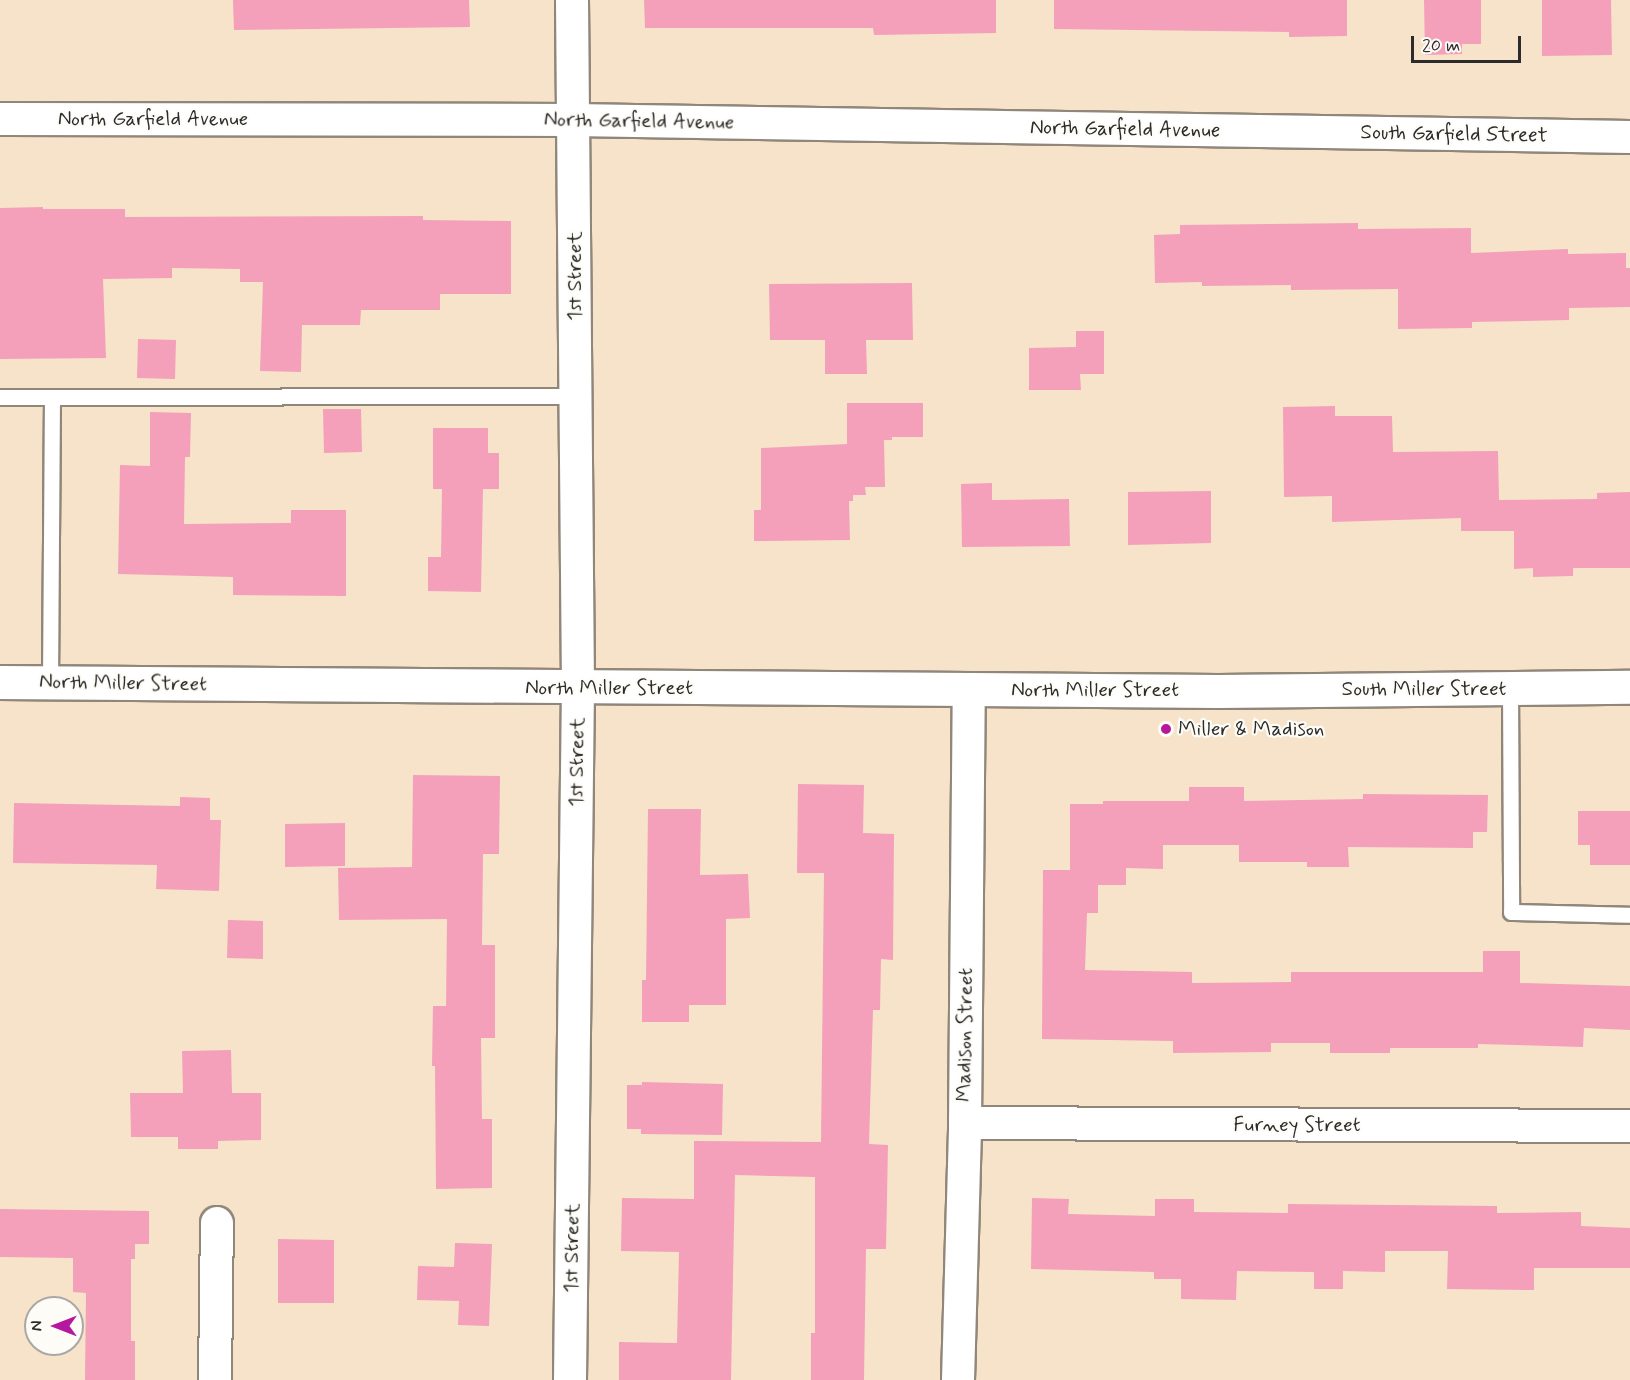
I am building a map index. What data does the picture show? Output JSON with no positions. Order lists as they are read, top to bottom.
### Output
{
  "streets": {
    "main road": ["North Miller Street", "South Miller Street"],
    "street": [
      "North Garfield Avenue",
      "South Garfield Street",
      "1st Street",
      "Madison Street",
      "Furney Street"
    ]
  },
  "crossings": [
    ["North Garfield Avenue", "South Garfield Street"],
    ["North Garfield Avenue", "1st Street"],
    ["1st Street", "North Miller Street"],
    ["North Miller Street", "South Miller Street"],
    ["North Miller Street", "Madison Street"],
    ["Madison Street", "Furney Street"]
  ],
  "places": ["Miller & Madison"],
  "scale_bar": "20 m",
  "north": "left"
}
